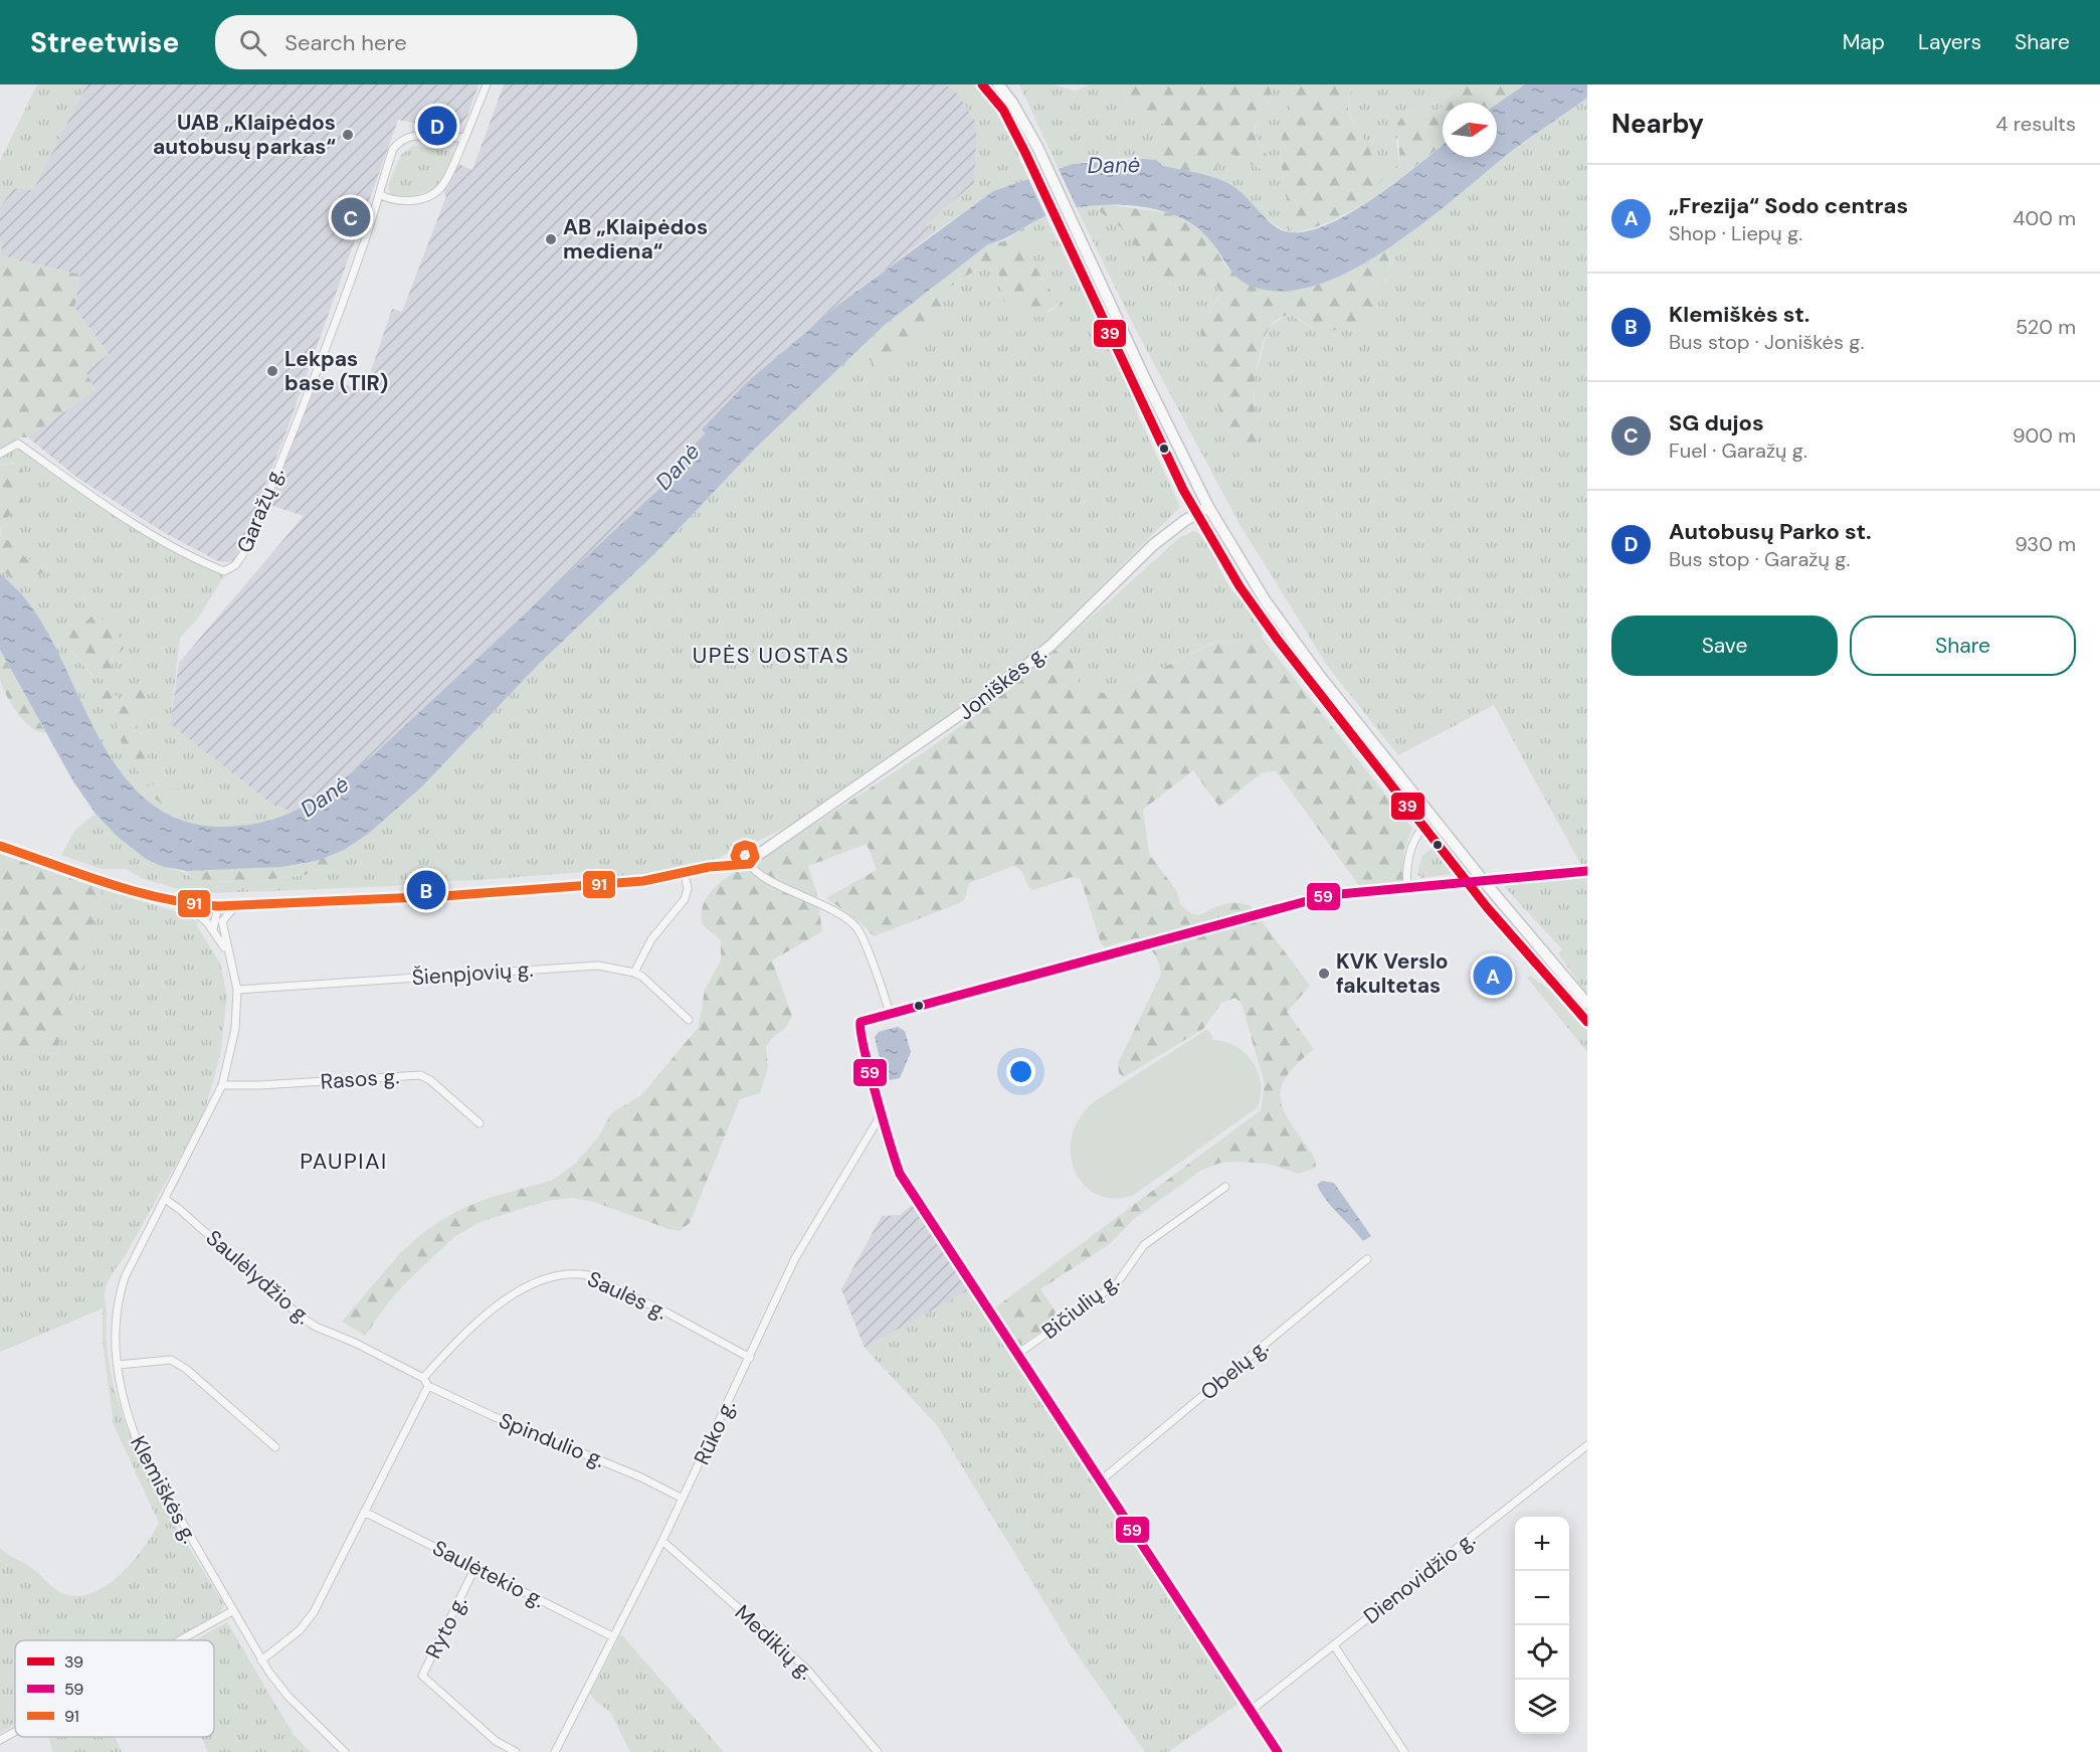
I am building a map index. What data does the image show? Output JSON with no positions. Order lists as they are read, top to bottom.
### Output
{
  "streets": {
    "main road": ["Joniškės g."],
    "street": [
      "Garažų g.",
      "Šienpjovių g.",
      "Rasos g.",
      "Saulėlydžio g.",
      "Saulės g.",
      "Bičiulių g.",
      "Obelų g.",
      "Rūko g.",
      "Spindulio g.",
      "Klemiškės g.",
      "Saulėtekio g.",
      "Dienovidžio g.",
      "Ryto g.",
      "Medikių g."
    ]
  },
  "crossings": [
    ["Šienpjovių g.", "Klemiškės g."],
    ["Rasos g.", "Klemiškės g."],
    ["Saulėlydžio g.", "Saulės g."],
    ["Saulėlydžio g.", "Spindulio g."],
    ["Saulėlydžio g.", "Klemiškės g."],
    ["Saulės g.", "Rūko g."],
    ["Saulės g.", "Spindulio g."],
    ["Rūko g.", "Spindulio g."],
    ["Rūko g.", "Saulėtekio g."],
    ["Rūko g.", "Medikių g."],
    ["Saulėtekio g.", "Ryto g."]
  ],
  "districts": ["UPĖS UOSTAS", "PAUPIAI"],
  "water": ["Danė"],
  "places": [
    "UAB „Klaipėdos autobusų parkas“",
    "AB „Klaipėdos mediena“",
    "Lekpas base (TIR)",
    "KVK Verslo fakultetas"
  ],
  "lines": ["transit line 39", "transit line 91", "transit line 59"],
  "legend": ["39", "59", "91"],
  "north": "right",
  "page": {
    "header": "Streetwise",
    "search": "Search here",
    "nav": ["Map", "Layers", "Share"],
    "heading": ["Nearby", "4 results"],
    "pins": [
      "D",
      "C",
      "B",
      "A"
    ],
    "list": [
      {
        "mark": "A",
        "name": "„Frezija“ Sodo centras",
        "note": "Shop · Liepų g.",
        "value": "400 m"
      },
      {
        "mark": "B",
        "name": "Klemiškės st.",
        "note": "Bus stop · Joniškės g.",
        "value": "520 m"
      },
      {
        "mark": "C",
        "name": "SG dujos",
        "note": "Fuel · Garažų g.",
        "value": "900 m"
      },
      {
        "mark": "D",
        "name": "Autobusų Parko st.",
        "note": "Bus stop · Garažų g.",
        "value": "930 m"
      }
    ],
    "buttons": ["Save", "Share"],
    "map_buttons": ["+", "−"]
  }
}
